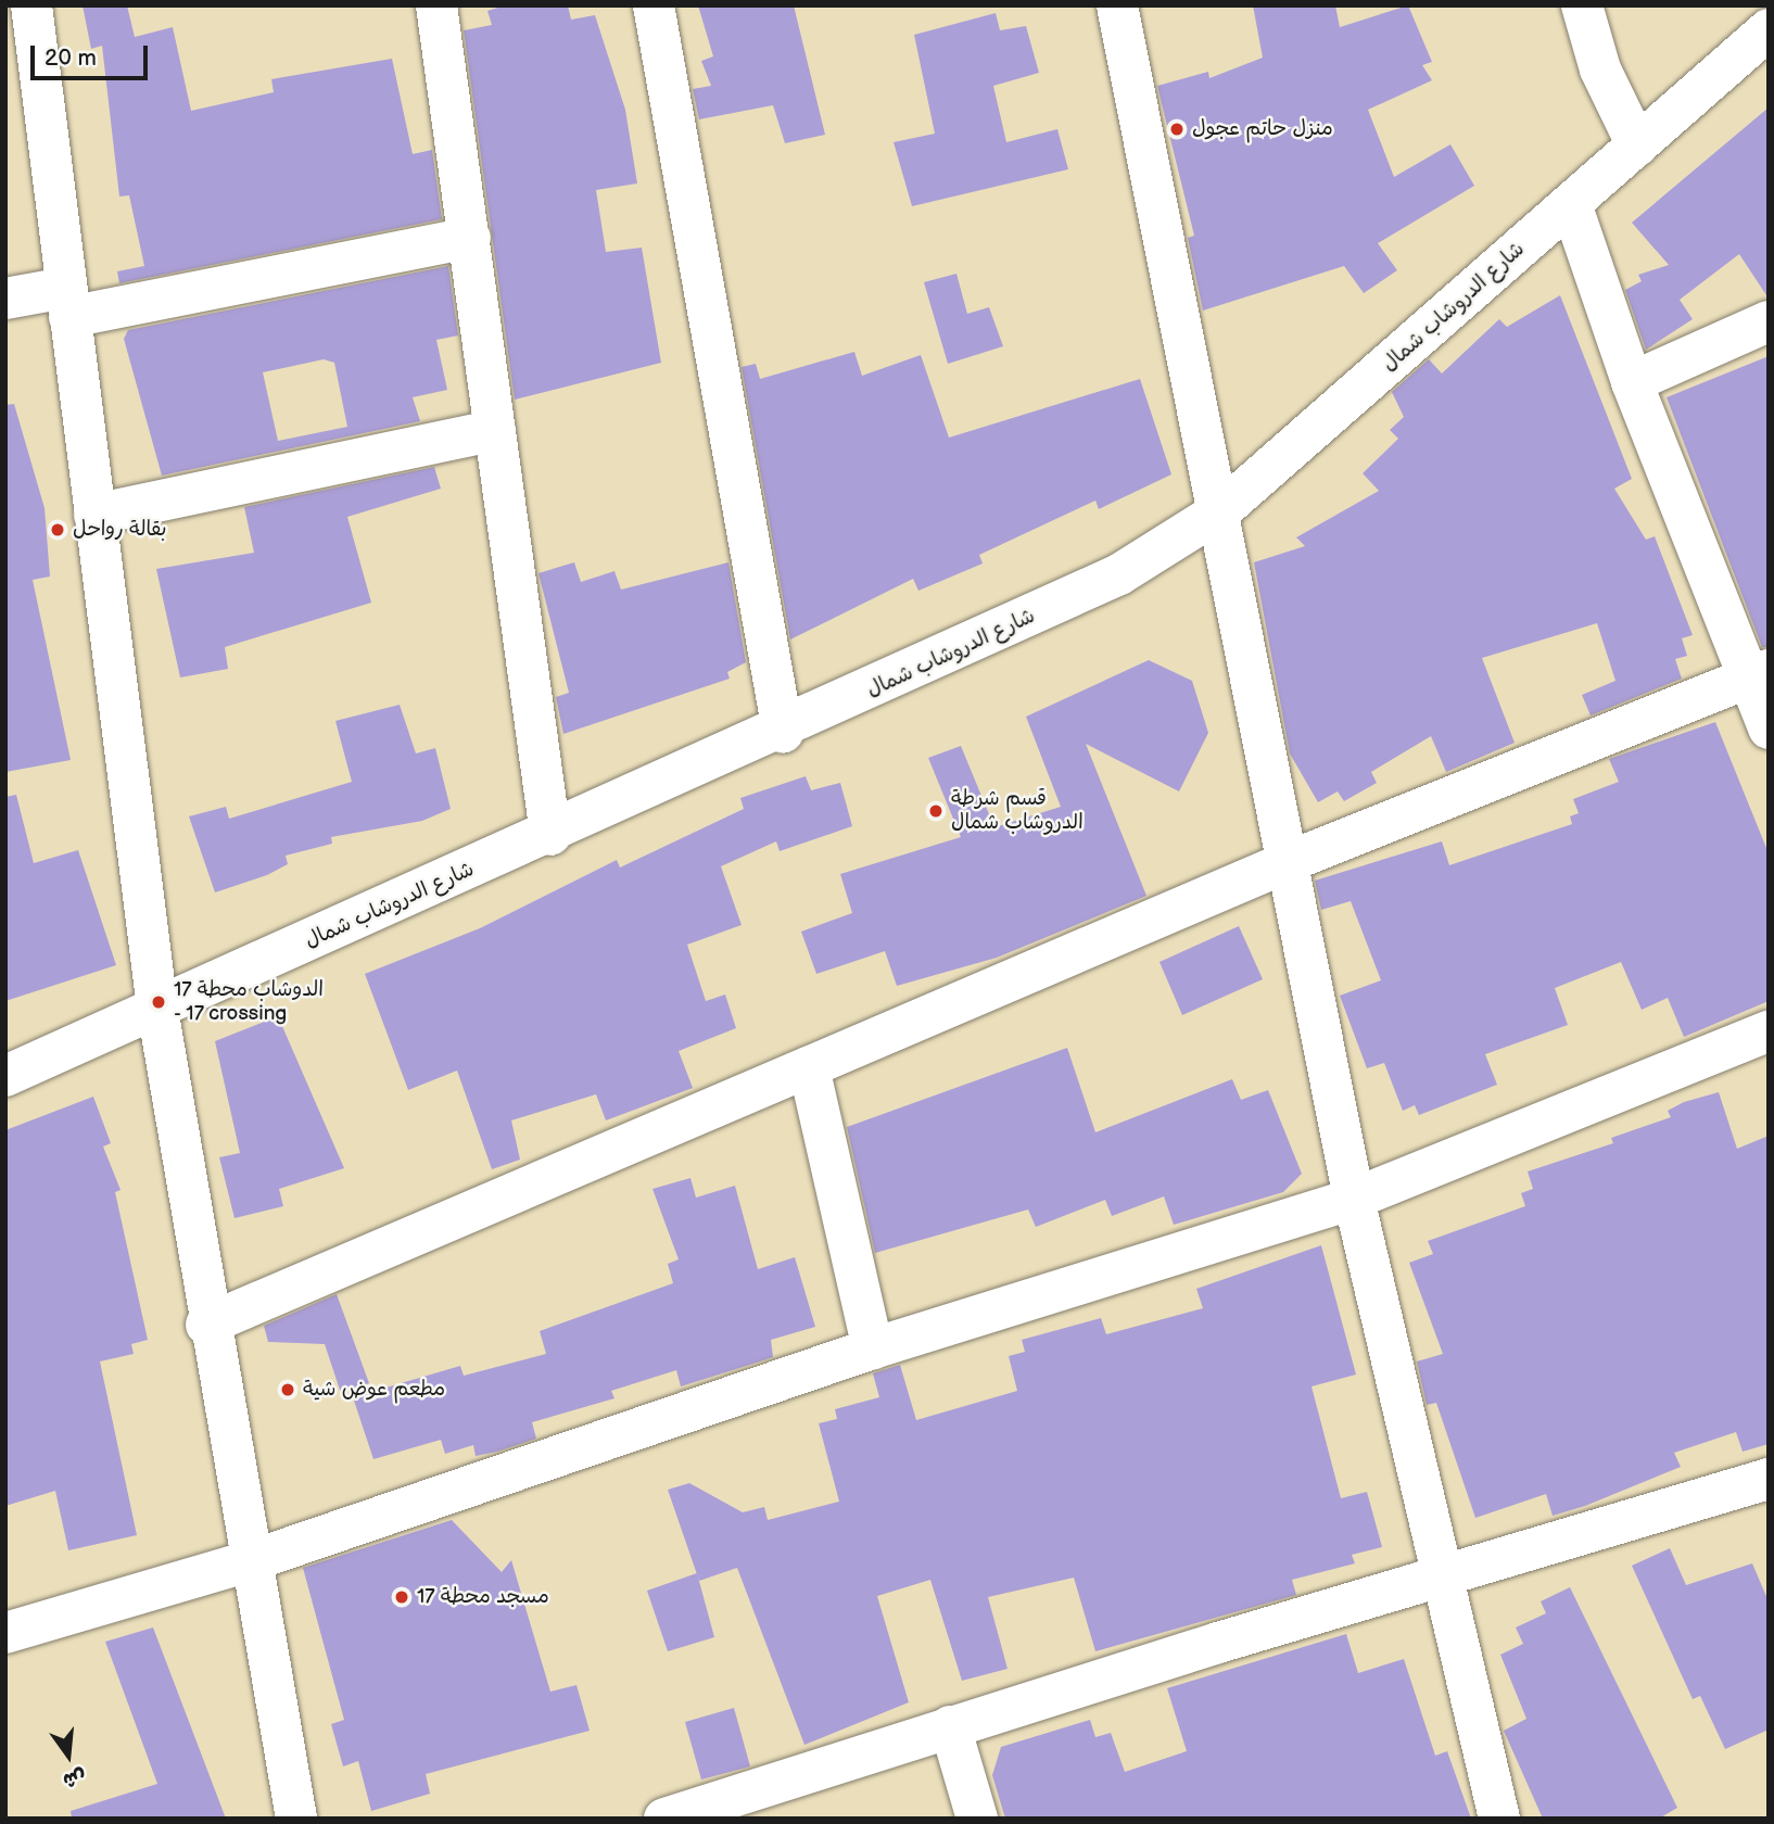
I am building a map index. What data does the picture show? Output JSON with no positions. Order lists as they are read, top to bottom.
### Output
{
  "streets": {
    "street": ["شارع الدروشاب شمال"]
  },
  "places": [
    "منزل حاتم عجول",
    "بقالة رواحل",
    "قسم شرطة الدروشاب شمال",
    "الدوشاب محطة 17 - 17 crossing",
    "مطعم عوض شية",
    "مسجد محطة 17"
  ],
  "scale_bar": "20 m",
  "north": "bottom"
}
